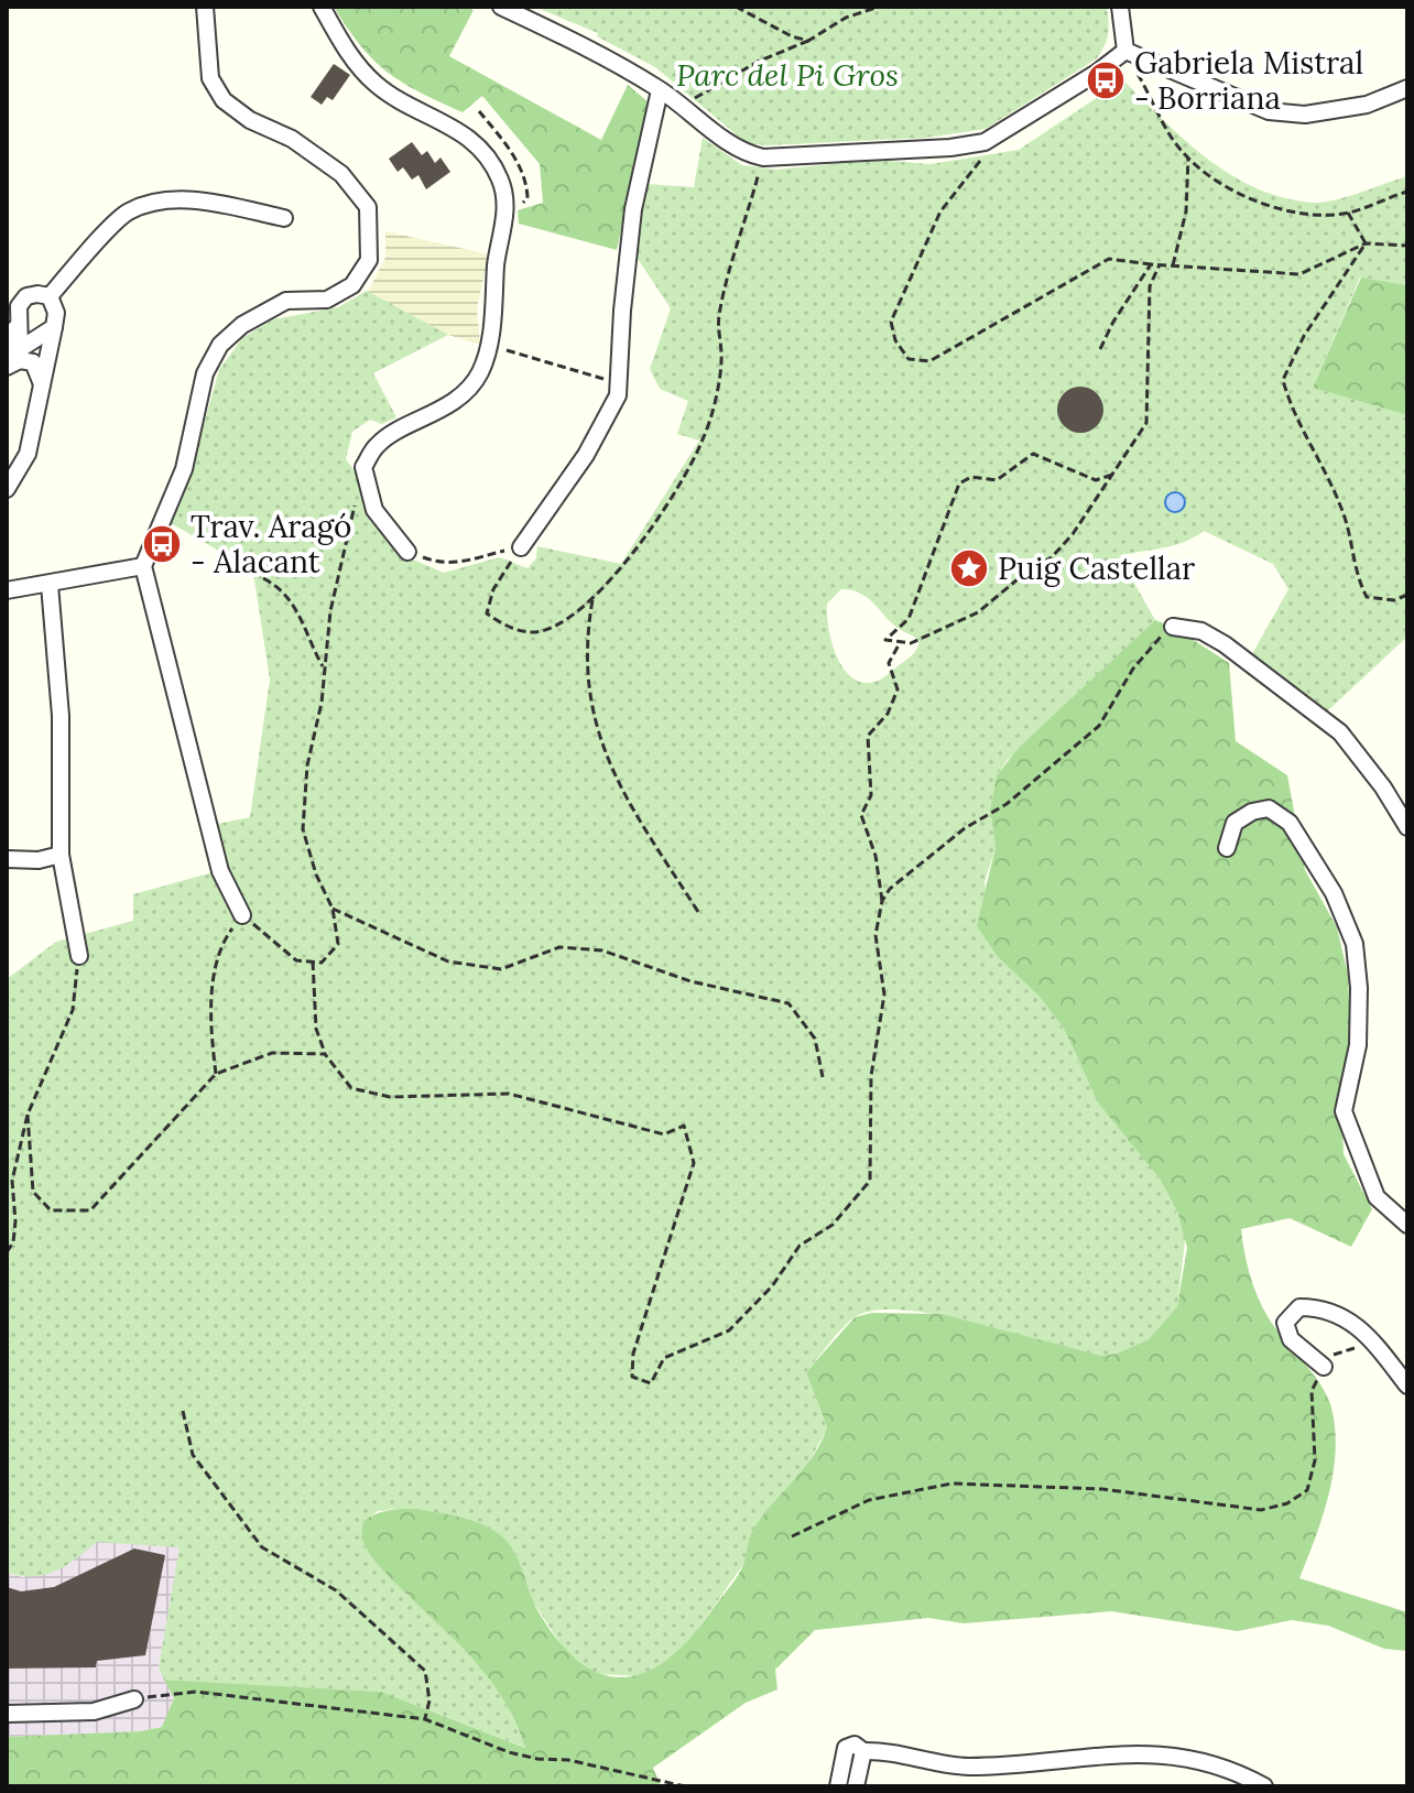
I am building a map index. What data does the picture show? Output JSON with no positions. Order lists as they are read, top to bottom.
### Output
{
  "parks": ["Parc del Pi Gros"],
  "places": {
    "bus stop": ["Gabriela Mistral - Borriana", "Trav. Aragó - Alacant"],
    "place": ["Puig Castellar"]
  }
}
